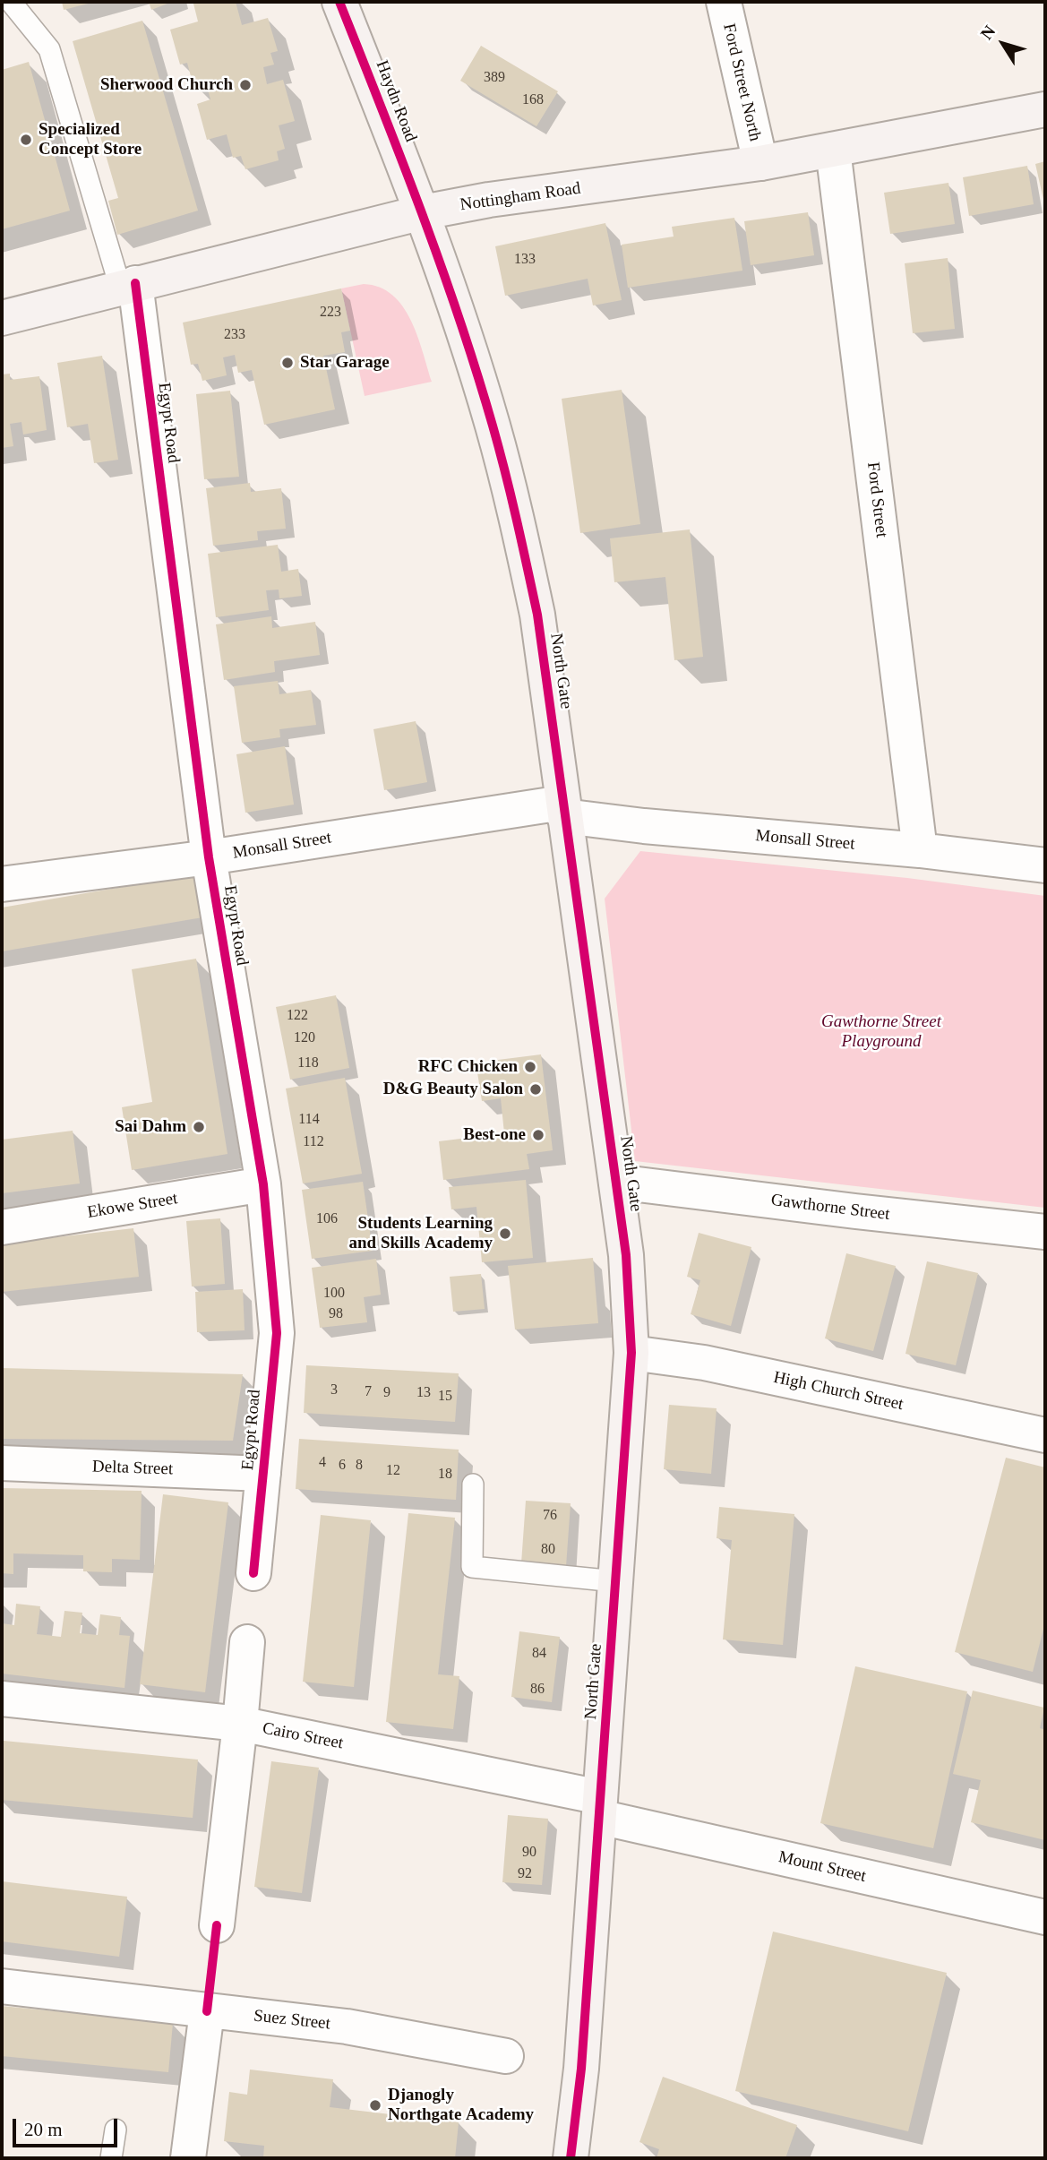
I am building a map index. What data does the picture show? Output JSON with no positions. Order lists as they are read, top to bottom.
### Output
{
  "streets": {
    "street": [
      "Ford Street North",
      "Haydn Road",
      "Nottingham Road",
      "Egypt Road",
      "Ford Street",
      "North Gate",
      "Monsall Street",
      "Ekowe Street",
      "Gawthorne Street",
      "High Church Street",
      "Delta Street",
      "Cairo Street",
      "Mount Street",
      "Suez Street"
    ]
  },
  "crossings": [
    ["Ford Street North", "Nottingham Road"],
    ["Haydn Road", "Nottingham Road"],
    ["Haydn Road", "North Gate"],
    ["Nottingham Road", "Egypt Road"],
    ["Nottingham Road", "Ford Street"],
    ["Nottingham Road", "North Gate"],
    ["Egypt Road", "Monsall Street"],
    ["Egypt Road", "Ekowe Street"],
    ["Egypt Road", "Delta Street"],
    ["Ford Street", "Monsall Street"],
    ["North Gate", "Monsall Street"],
    ["North Gate", "Gawthorne Street"],
    ["North Gate", "High Church Street"],
    ["North Gate", "Cairo Street"],
    ["North Gate", "Mount Street"],
    ["Cairo Street", "Mount Street"]
  ],
  "parks": ["Gawthorne Street Playground"],
  "places": [
    "Sherwood Church",
    "Specialized Concept Store",
    "Star Garage",
    "RFC Chicken",
    "D&G Beauty Salon",
    "Sai Dahm",
    "Best-one",
    "Students Learning and Skills Academy",
    "Djanogly Northgate Academy"
  ],
  "house_numbers": [
    "389",
    "168",
    "133",
    "223",
    "233",
    "122",
    "120",
    "118",
    "114",
    "112",
    "106",
    "100",
    "98",
    "3",
    "7",
    "9",
    "13",
    "15",
    "4",
    "6",
    "8",
    "12",
    "18",
    "76",
    "80",
    "84",
    "86",
    "90",
    "92"
  ],
  "scale_bar": "20 m",
  "north": "top left"
}
